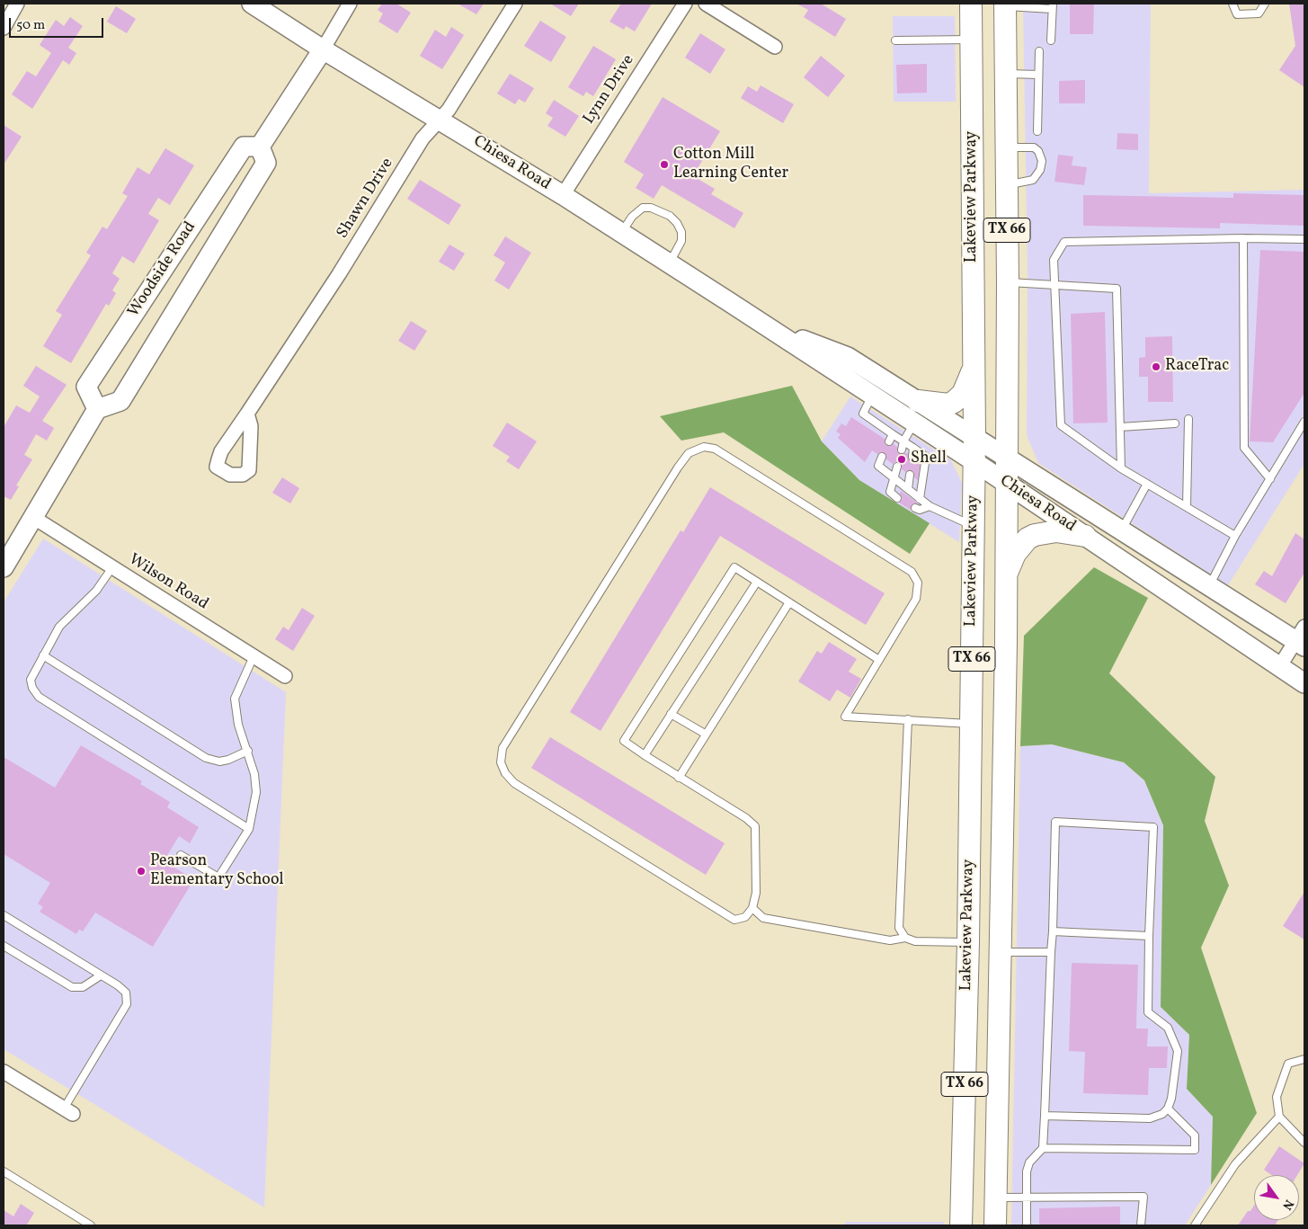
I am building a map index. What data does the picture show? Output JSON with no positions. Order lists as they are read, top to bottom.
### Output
{
  "streets": {
    "main road": [
      "Chiesa Road",
      "Lakeview Parkway",
      "TX 66",
      "Woodside Road"
    ],
    "street": ["Lynn Drive", "Shawn Drive", "Wilson Road"]
  },
  "crossings": [
    ["Lynn Drive", "Chiesa Road"],
    ["Chiesa Road", "Lakeview Parkway"],
    ["Chiesa Road", "Shawn Drive"]
  ],
  "places": [
    "Cotton Mill Learning Center",
    "RaceTrac",
    "Shell",
    "Pearson Elementary School"
  ],
  "scale_bar": "50 m",
  "north": "bottom right"
}
